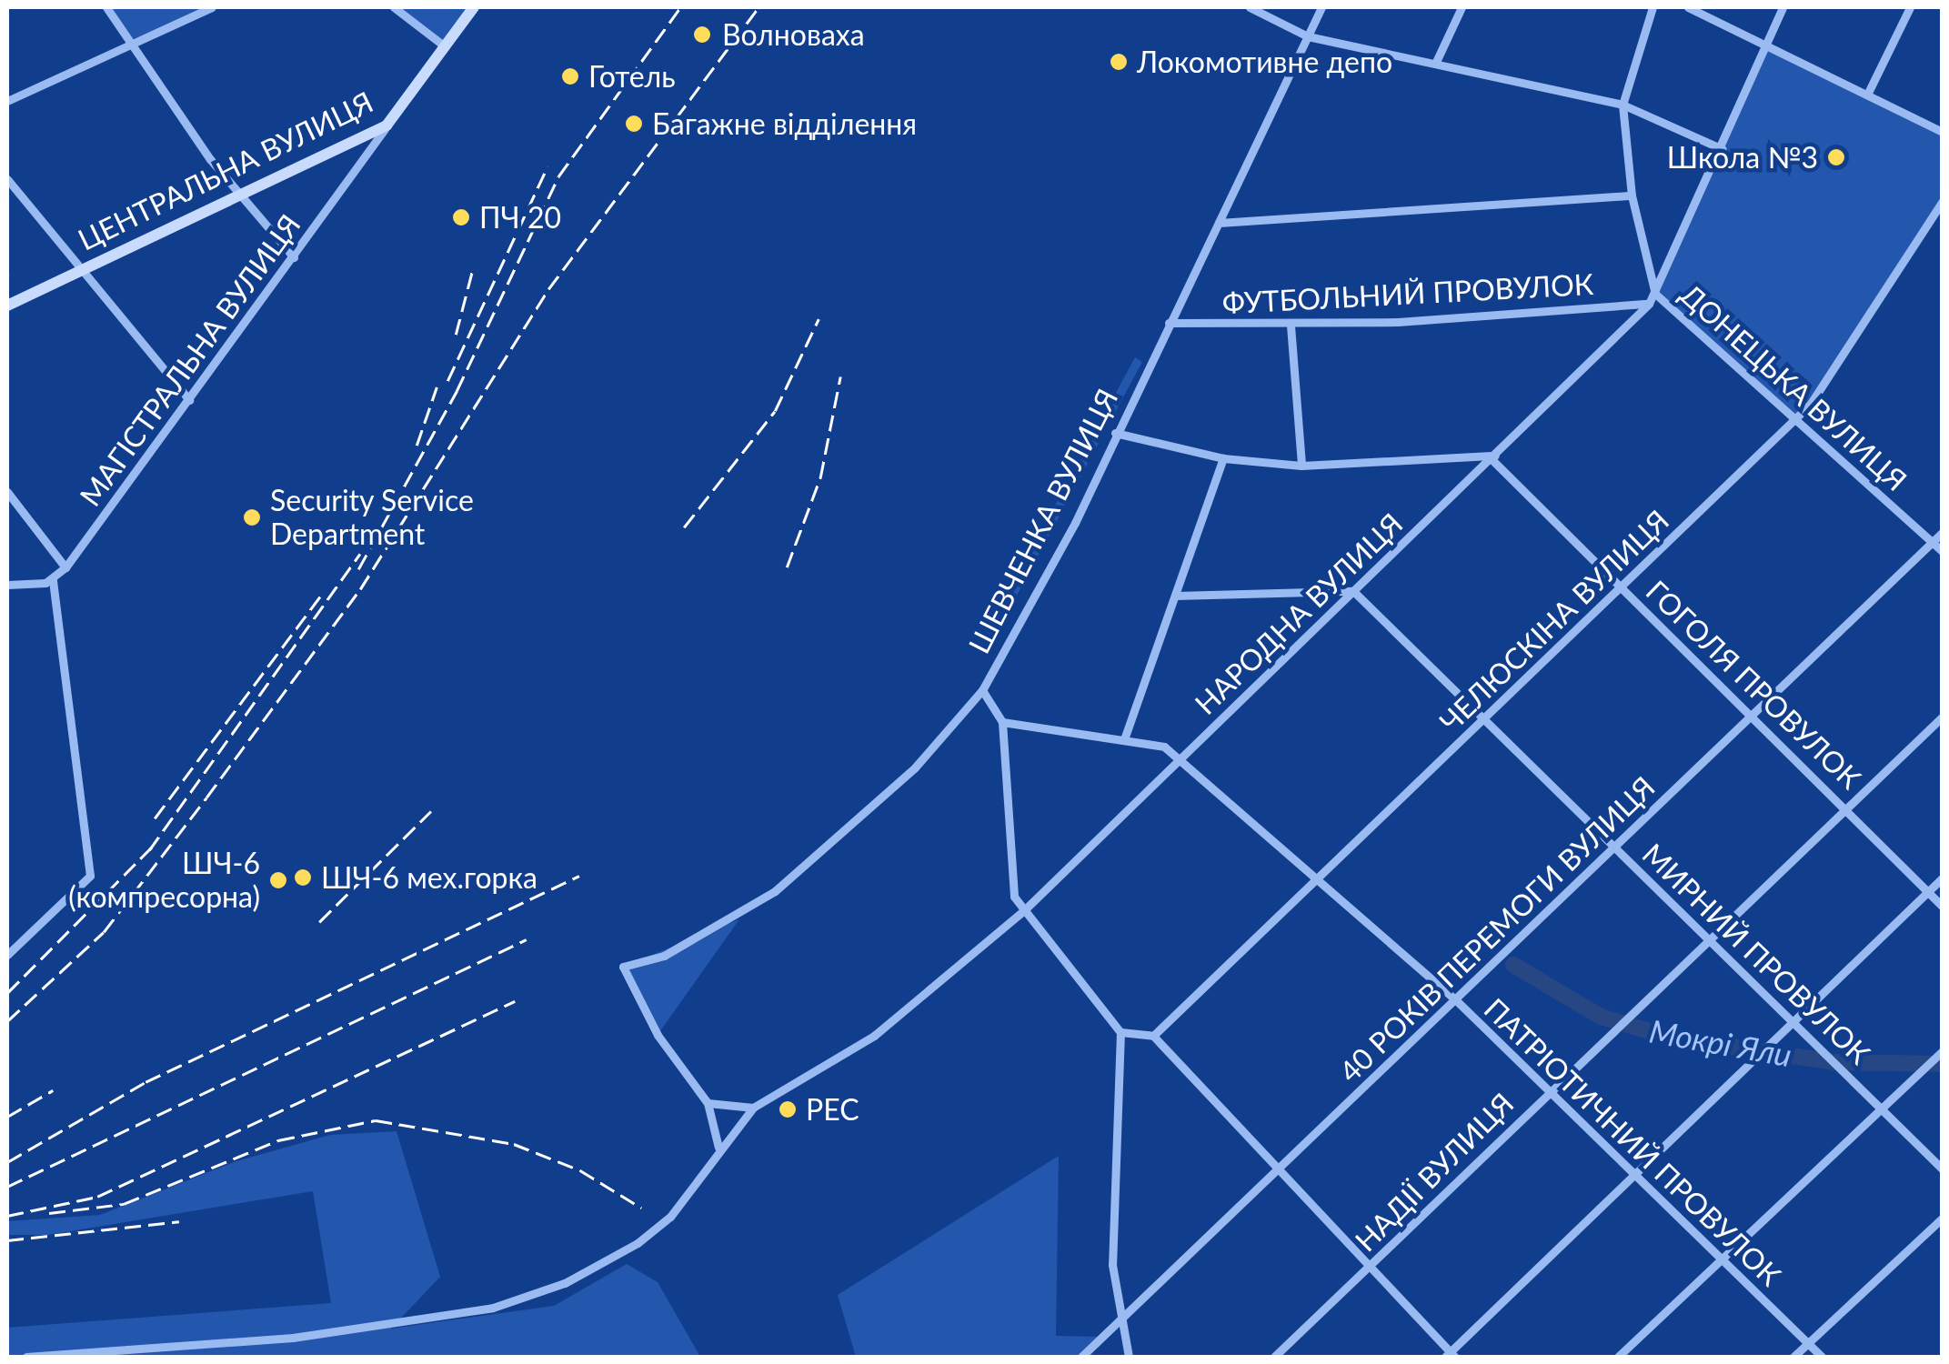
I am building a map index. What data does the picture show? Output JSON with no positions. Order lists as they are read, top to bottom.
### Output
{
  "streets": {
    "main road": ["ЦЕНТРАЛЬНА ВУЛИЦЯ"],
    "street": [
      "ФУТБОЛЬНИЙ ПРОВУЛОК",
      "МАГІСТРАЛЬНА ВУЛИЦЯ",
      "ДОНЕЦЬКА ВУЛИЦЯ",
      "ШЕВЧЕНКА ВУЛИЦЯ",
      "НАРОДНА ВУЛИЦЯ",
      "ЧЕЛЮСКІНА ВУЛИЦЯ",
      "ГОГОЛЯ ПРОВУЛОК",
      "40 РОКІВ ПЕРЕМОГИ ВУЛИЦЯ",
      "МИРНИЙ ПРОВУЛОК",
      "ПАТРІОТИЧНИЙ ПРОВУЛОК",
      "НАДІЇ ВУЛИЦЯ"
    ]
  },
  "crossings": [
    ["ЦЕНТРАЛЬНА ВУЛИЦЯ", "МАГІСТРАЛЬНА ВУЛИЦЯ"],
    ["ФУТБОЛЬНИЙ ПРОВУЛОК", "ШЕВЧЕНКА ВУЛИЦЯ"],
    ["ФУТБОЛЬНИЙ ПРОВУЛОК", "НАРОДНА ВУЛИЦЯ"],
    ["ДОНЕЦЬКА ВУЛИЦЯ", "НАРОДНА ВУЛИЦЯ"],
    ["ДОНЕЦЬКА ВУЛИЦЯ", "ЧЕЛЮСКІНА ВУЛИЦЯ"],
    ["ДОНЕЦЬКА ВУЛИЦЯ", "40 РОКІВ ПЕРЕМОГИ ВУЛИЦЯ"],
    ["НАРОДНА ВУЛИЦЯ", "ГОГОЛЯ ПРОВУЛОК"],
    ["НАРОДНА ВУЛИЦЯ", "МИРНИЙ ПРОВУЛОК"],
    ["НАРОДНА ВУЛИЦЯ", "ПАТРІОТИЧНИЙ ПРОВУЛОК"],
    ["ЧЕЛЮСКІНА ВУЛИЦЯ", "ГОГОЛЯ ПРОВУЛОК"],
    ["ЧЕЛЮСКІНА ВУЛИЦЯ", "МИРНИЙ ПРОВУЛОК"],
    ["ЧЕЛЮСКІНА ВУЛИЦЯ", "ПАТРІОТИЧНИЙ ПРОВУЛОК"],
    ["ГОГОЛЯ ПРОВУЛОК", "40 РОКІВ ПЕРЕМОГИ ВУЛИЦЯ"],
    ["ГОГОЛЯ ПРОВУЛОК", "НАДІЇ ВУЛИЦЯ"],
    ["40 РОКІВ ПЕРЕМОГИ ВУЛИЦЯ", "МИРНИЙ ПРОВУЛОК"],
    ["40 РОКІВ ПЕРЕМОГИ ВУЛИЦЯ", "ПАТРІОТИЧНИЙ ПРОВУЛОК"],
    ["МИРНИЙ ПРОВУЛОК", "НАДІЇ ВУЛИЦЯ"],
    ["ПАТРІОТИЧНИЙ ПРОВУЛОК", "НАДІЇ ВУЛИЦЯ"]
  ],
  "water": ["Мокрі Яли"],
  "places": [
    "Волноваха",
    "Локомотивне депо",
    "Готель",
    "Багажне відділення",
    "Школа №3",
    "ПЧ 20",
    "Security Service Department",
    "ШЧ-6 мех.горка",
    "ШЧ-6 (компресорна)",
    "РЕС"
  ]
}
